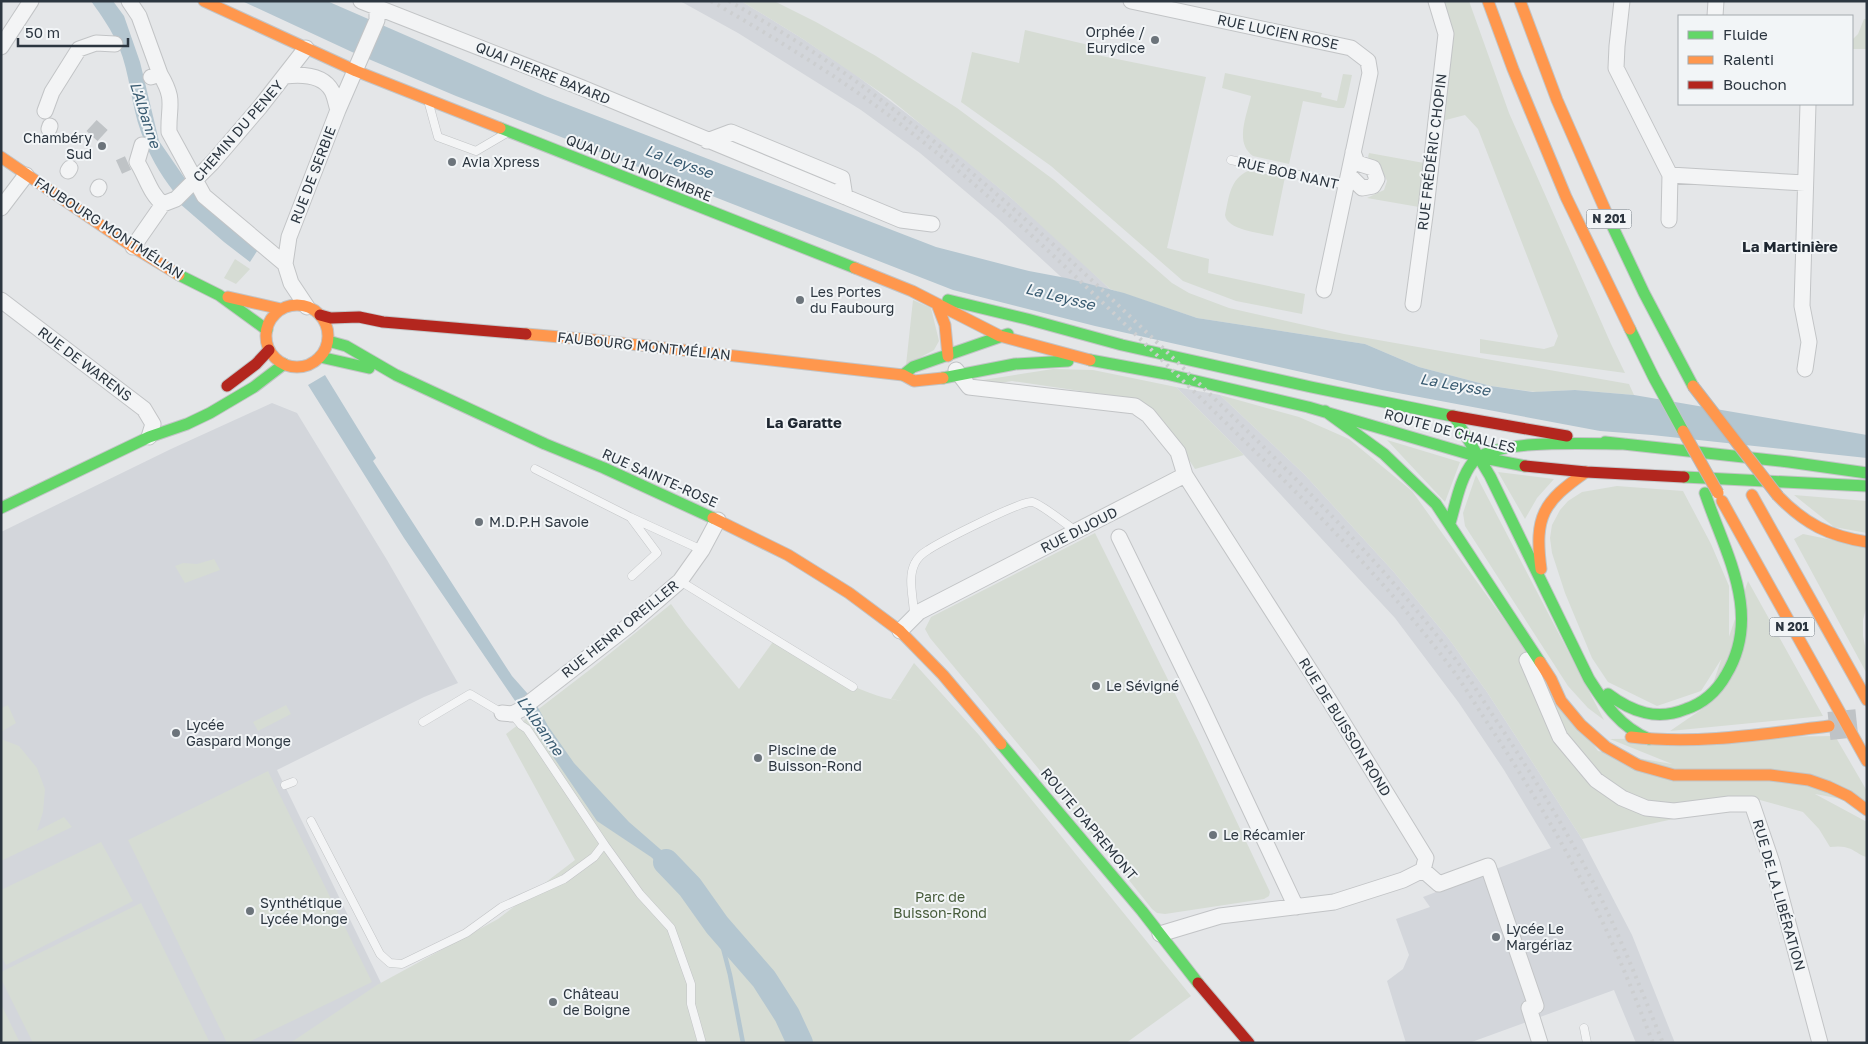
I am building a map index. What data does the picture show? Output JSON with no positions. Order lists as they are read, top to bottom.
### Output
{
  "streets": {
    "main road": [
      "QUAI DU 11 NOVEMBRE",
      "N 201",
      "FAUBOURG MONTMÉLIAN",
      "ROUTE DE CHALLES",
      "RUE SAINTE-ROSE",
      "ROUTE D'APREMONT"
    ],
    "street": [
      "RUE LUCIEN ROSE",
      "QUAI PIERRE BAYARD",
      "CHEMIN DU PENEY",
      "RUE FRÉDÉRIC CHOPIN",
      "RUE DE SERBIE",
      "RUE DE WARENS",
      "RUE DIJOUD",
      "RUE HENRI OREILLER",
      "RUE DE BUISSON ROND",
      "RUE DE LA LIBÉRATION"
    ],
    "lane": ["RUE BOB NANT"]
  },
  "crossings": [
    ["RUE LUCIEN ROSE", "RUE BOB NANT"],
    ["QUAI PIERRE BAYARD", "RUE DE SERBIE"],
    ["CHEMIN DU PENEY", "QUAI DU 11 NOVEMBRE"],
    ["CHEMIN DU PENEY", "FAUBOURG MONTMÉLIAN"],
    ["QUAI DU 11 NOVEMBRE", "RUE DE SERBIE"],
    ["QUAI DU 11 NOVEMBRE", "FAUBOURG MONTMÉLIAN"],
    ["QUAI DU 11 NOVEMBRE", "ROUTE DE CHALLES"],
    ["RUE DE SERBIE", "FAUBOURG MONTMÉLIAN"],
    ["RUE DE SERBIE", "RUE SAINTE-ROSE"],
    ["FAUBOURG MONTMÉLIAN", "ROUTE DE CHALLES"],
    ["FAUBOURG MONTMÉLIAN", "RUE SAINTE-ROSE"],
    ["RUE SAINTE-ROSE", "RUE DIJOUD"],
    ["RUE SAINTE-ROSE", "RUE HENRI OREILLER"],
    ["RUE SAINTE-ROSE", "ROUTE D'APREMONT"],
    ["RUE DIJOUD", "RUE DE BUISSON ROND"],
    ["RUE DIJOUD", "ROUTE D'APREMONT"]
  ],
  "districts": ["La Martinière", "La Garatte"],
  "water": ["L'Albanne", "La Leysse"],
  "parks": ["Parc de Buisson-Rond"],
  "places": [
    "Orphée / Eurydice",
    "Chambéry Sud",
    "Avia Xpress",
    "Les Portes du Faubourg",
    "M.D.P.H Savoie",
    "Le Sévigné",
    "Lycée Gaspard Monge",
    "Piscine de Buisson-Rond",
    "Le Récamier",
    "Synthétique Lycée Monge",
    "Lycée Le Margériaz",
    "Château de Boigne"
  ],
  "legend": ["Fluide", "Ralenti", "Bouchon"],
  "scale_bar": "50 m"
}
